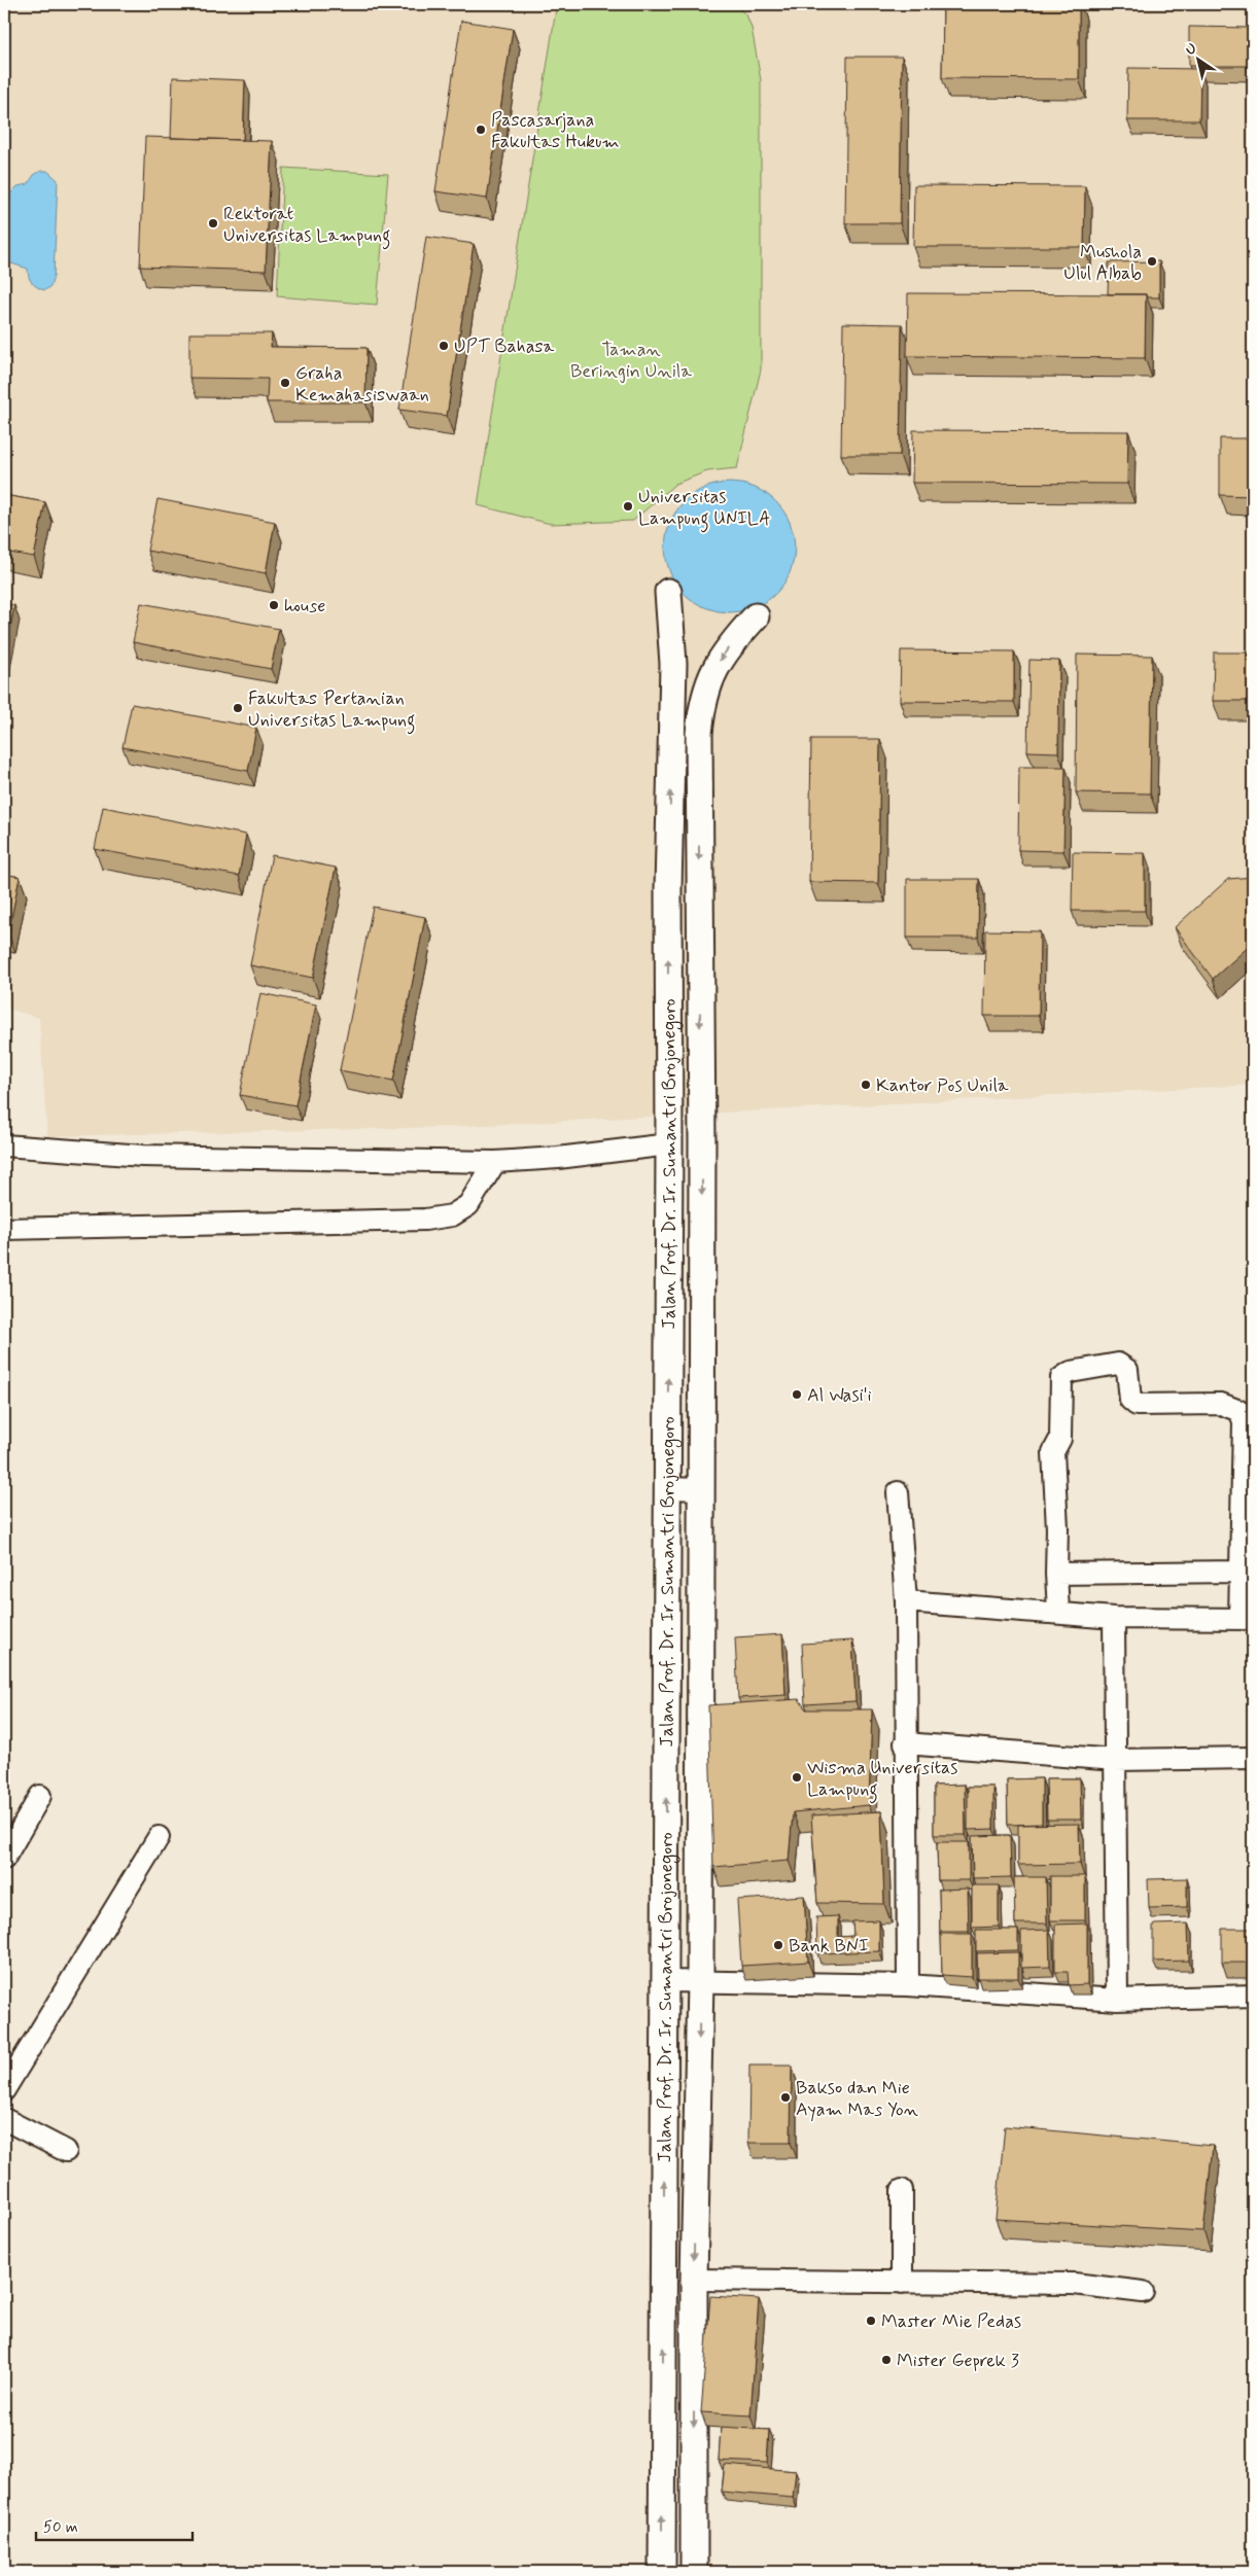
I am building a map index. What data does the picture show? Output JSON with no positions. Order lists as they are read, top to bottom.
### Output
{
  "streets": {
    "street": ["Jalan Prof. Dr. Ir. Sumantri Brojonegoro"]
  },
  "parks": ["Taman Beringin Unila"],
  "places": [
    "Pascasarjana Fakultas Hukum",
    "Rektorat Universitas Lampung",
    "Mushola Ulul Albab",
    "UPT Bahasa",
    "Graha Kemahasiswaan",
    "Universitas Lampung UNILA",
    "house",
    "Fakultas Pertanian Universitas Lampung",
    "Kantor Pos Unila",
    "Al Wasi'i",
    "Wisma Universitas Lampung",
    "Bank BNI",
    "Bakso dan Mie Ayam Mas Yon",
    "Master Mie Pedas",
    "Mister Geprek 3"
  ],
  "scale_bar": "50 m",
  "north": "top left"
}
